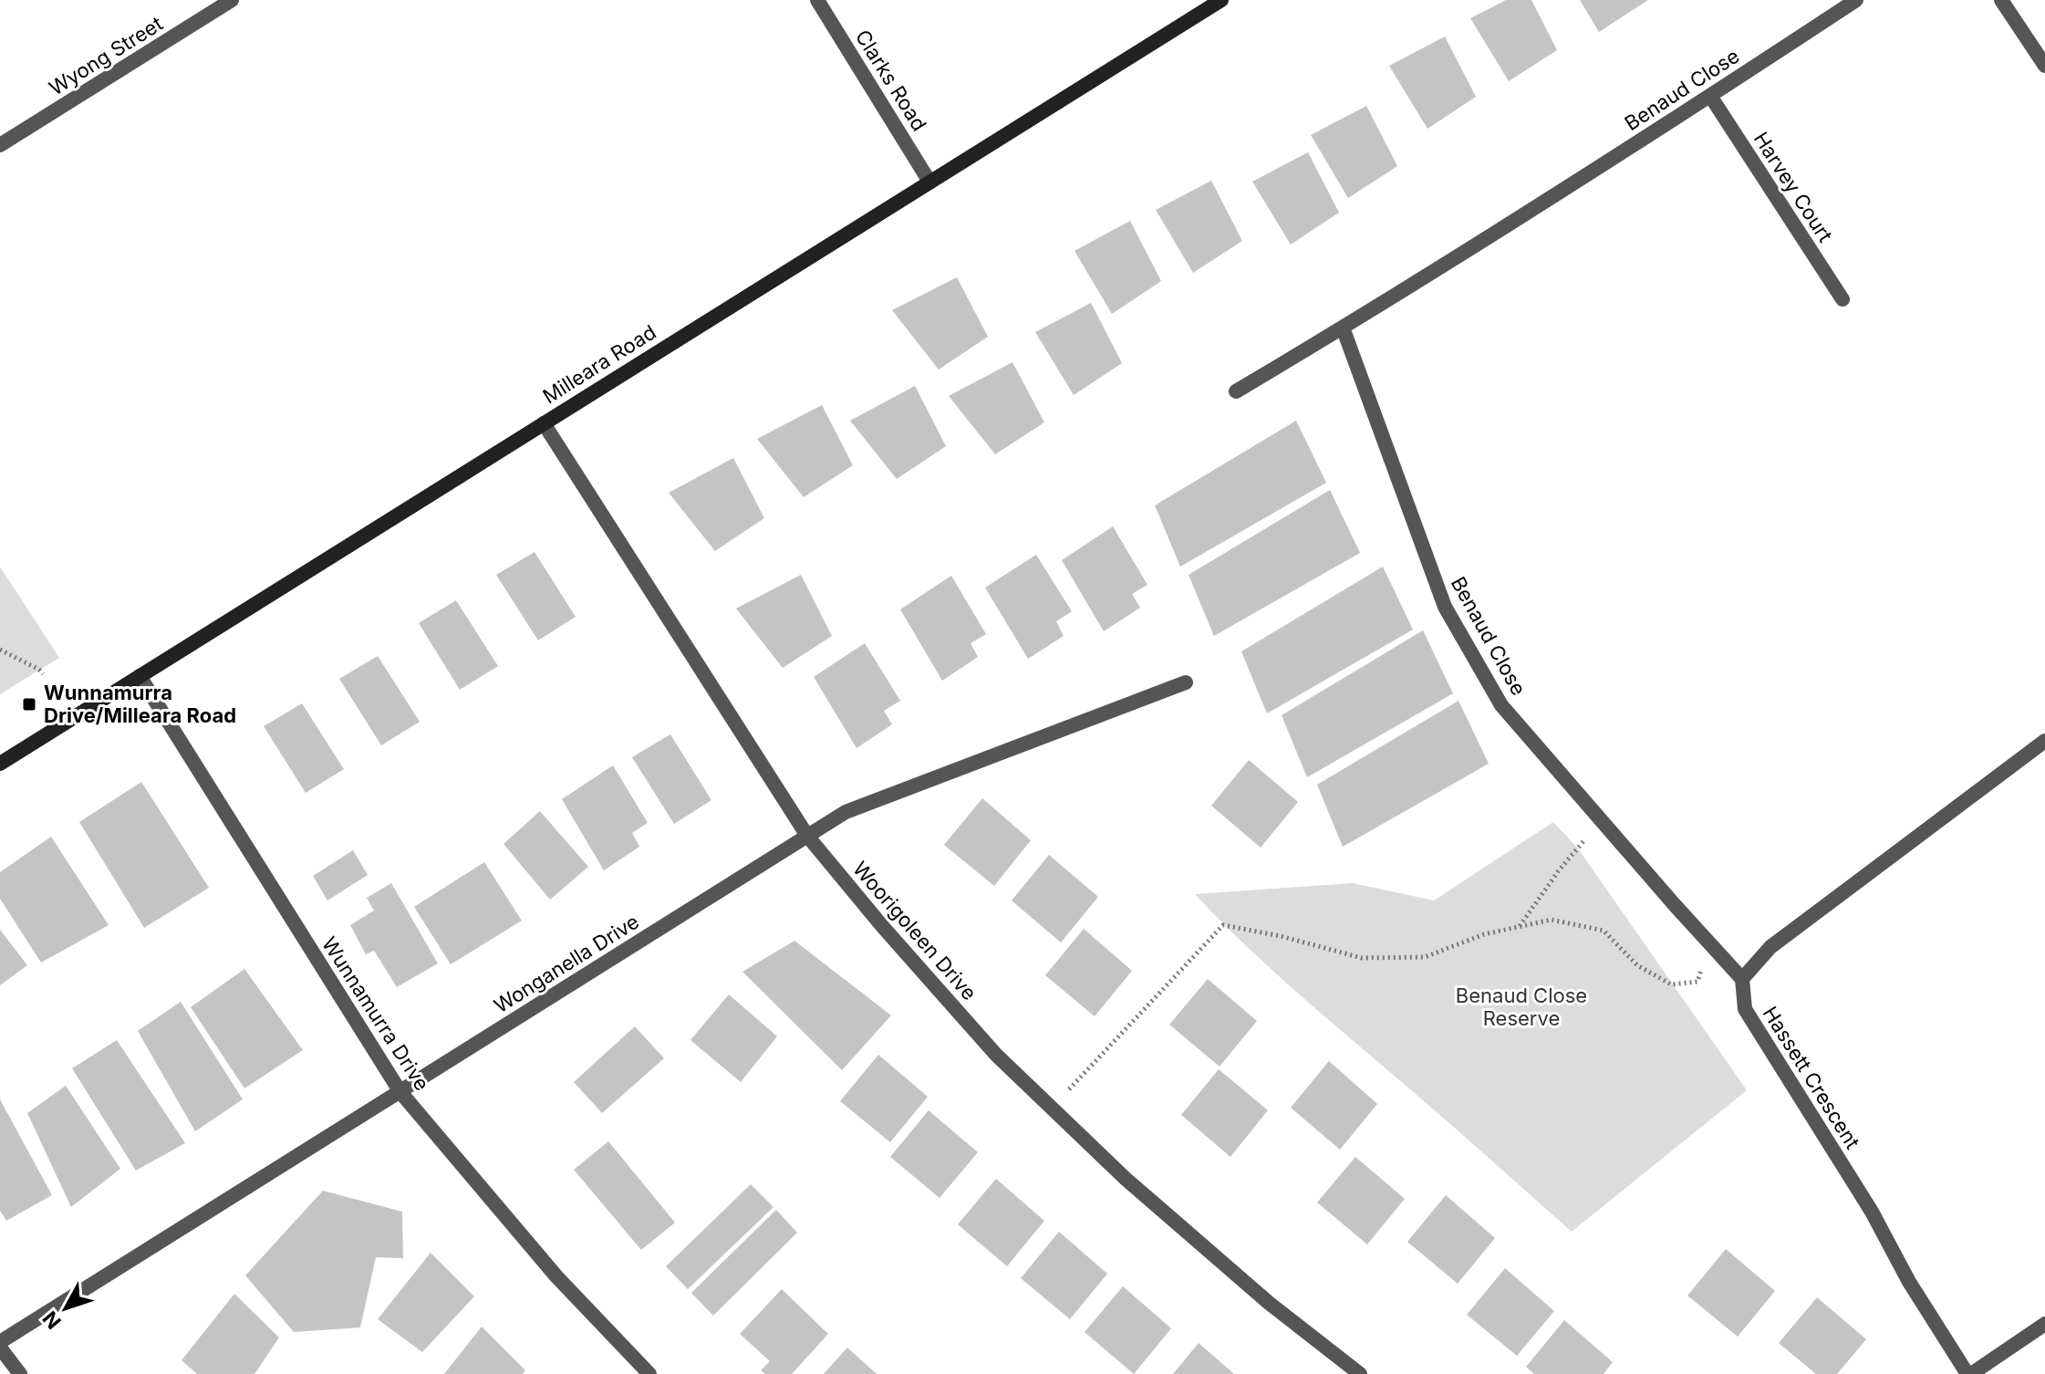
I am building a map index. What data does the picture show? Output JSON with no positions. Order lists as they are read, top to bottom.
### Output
{
  "streets": {
    "main road": ["Milleara Road"],
    "street": [
      "Wyong Street",
      "Clarks Road",
      "Benaud Close",
      "Harvey Court",
      "Woorigoleen Drive",
      "Wonganella Drive",
      "Wunnamurra Drive",
      "Hassett Crescent"
    ]
  },
  "crossings": [
    ["Clarks Road", "Milleara Road"],
    ["Benaud Close", "Harvey Court"],
    ["Benaud Close", "Hassett Crescent"],
    ["Milleara Road", "Woorigoleen Drive"],
    ["Milleara Road", "Wunnamurra Drive"],
    ["Woorigoleen Drive", "Wonganella Drive"],
    ["Wonganella Drive", "Wunnamurra Drive"]
  ],
  "parks": ["Benaud Close Reserve"],
  "places": {
    "transit": ["Wunnamurra Drive/Milleara Road"]
  },
  "north": "bottom left"
}
